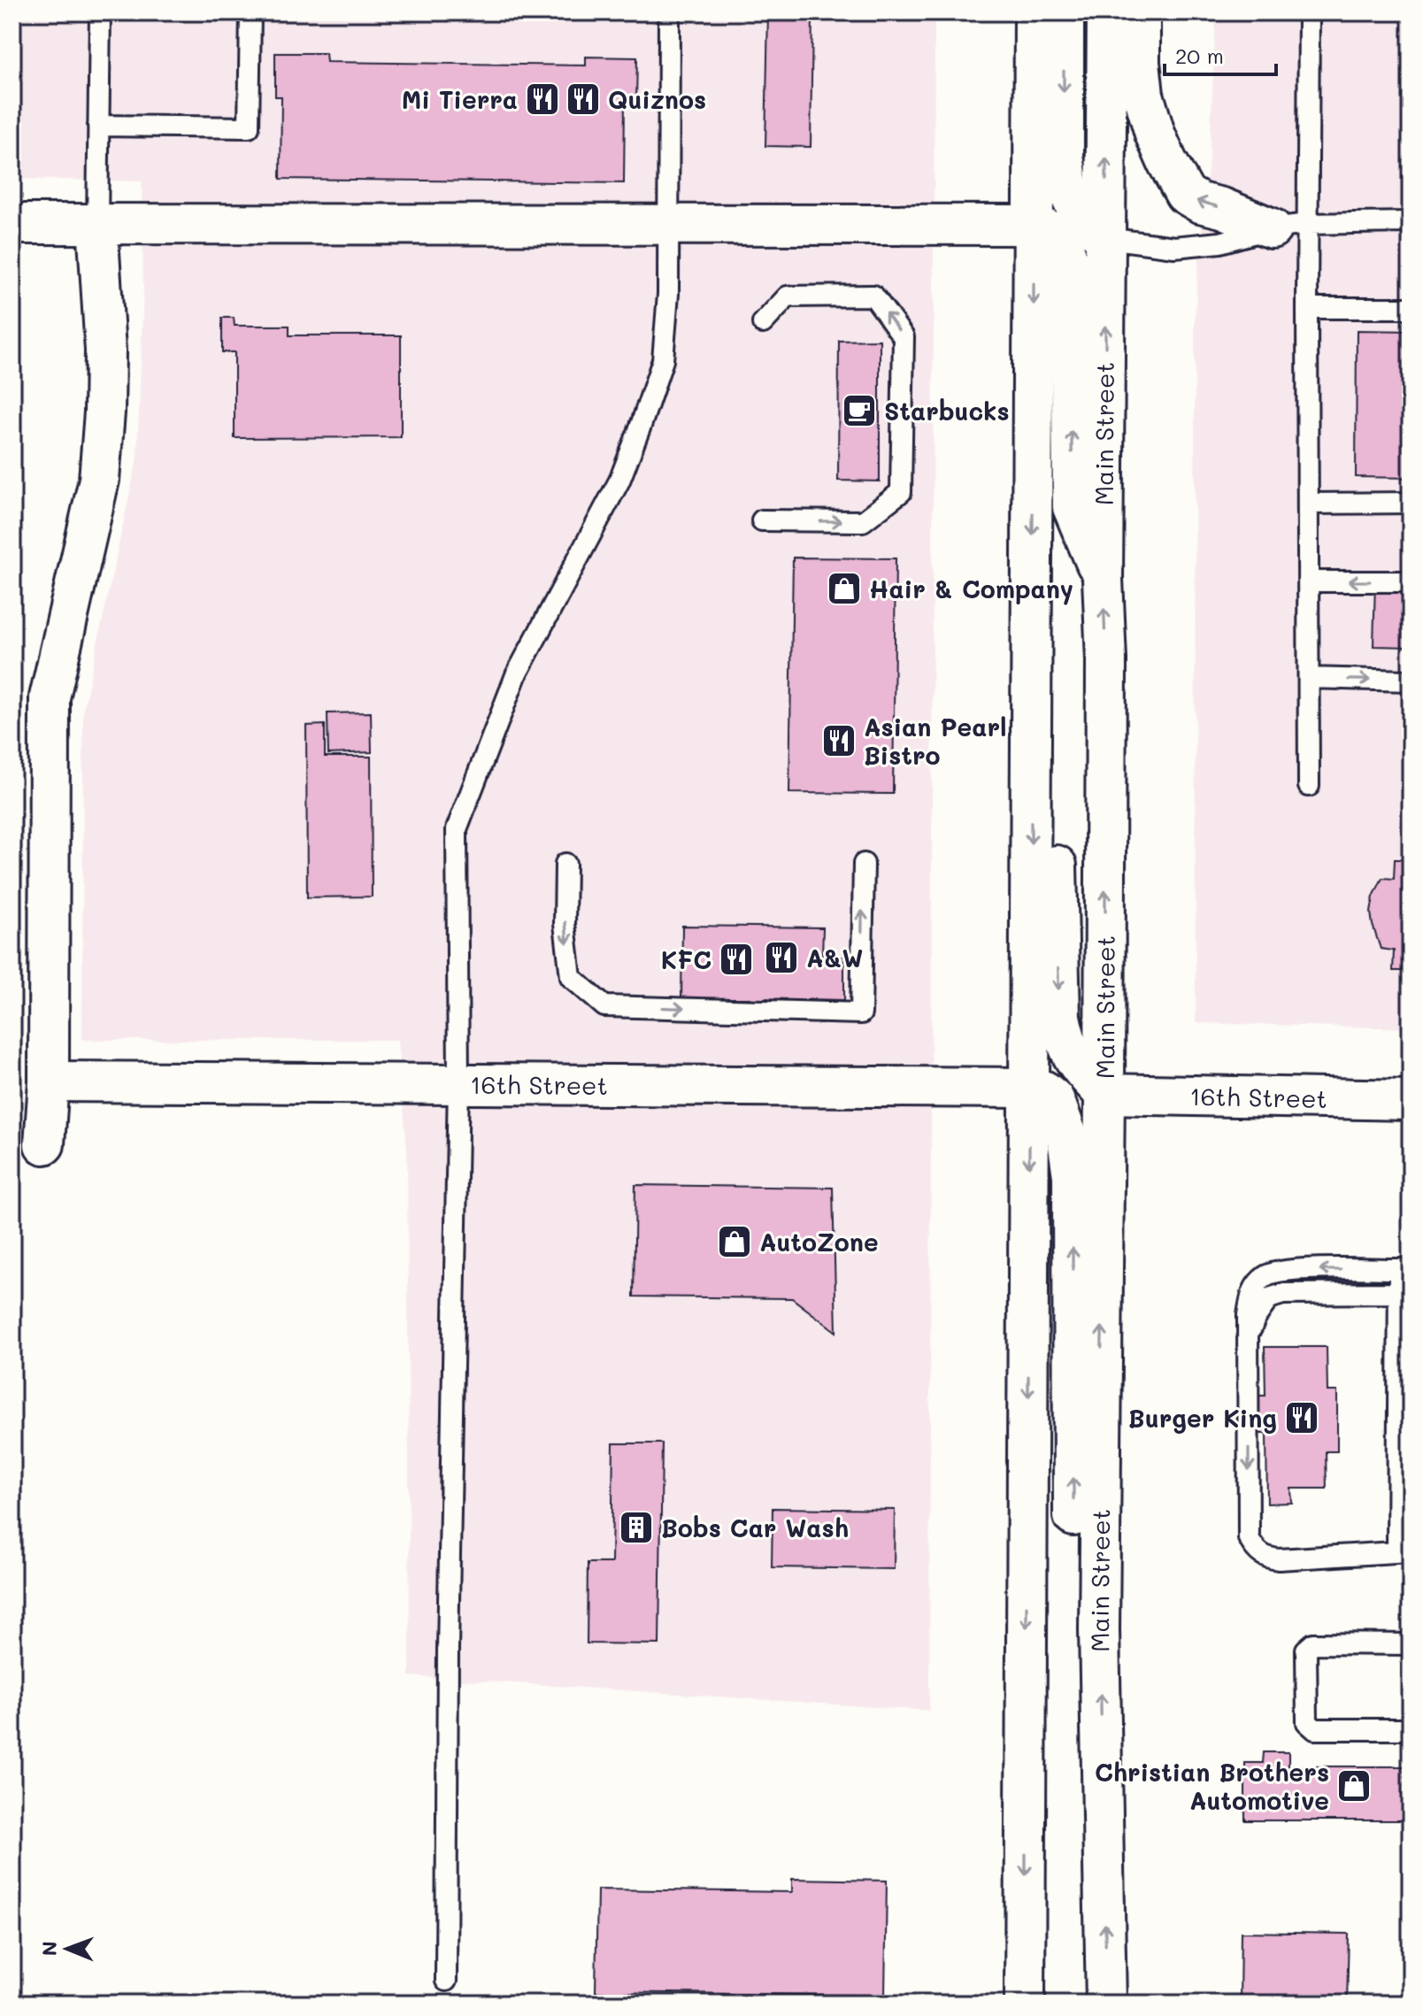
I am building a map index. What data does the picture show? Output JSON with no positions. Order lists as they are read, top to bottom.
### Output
{
  "streets": {
    "main road": ["Main Street", "16th Street"]
  },
  "crossings": [
    ["Main Street", "16th Street"]
  ],
  "places": {
    "restaurant": [
      "Mi Tierra",
      "Quiznos",
      "Asian Pearl Bistro",
      "A&W",
      "KFC",
      "Burger King"
    ],
    "cafe": ["Starbucks"],
    "shop": ["Hair & Company", "AutoZone", "Christian Brothers Automotive"],
    "building": ["Bobs Car Wash"]
  },
  "scale_bar": "20 m",
  "north": "left"
}
